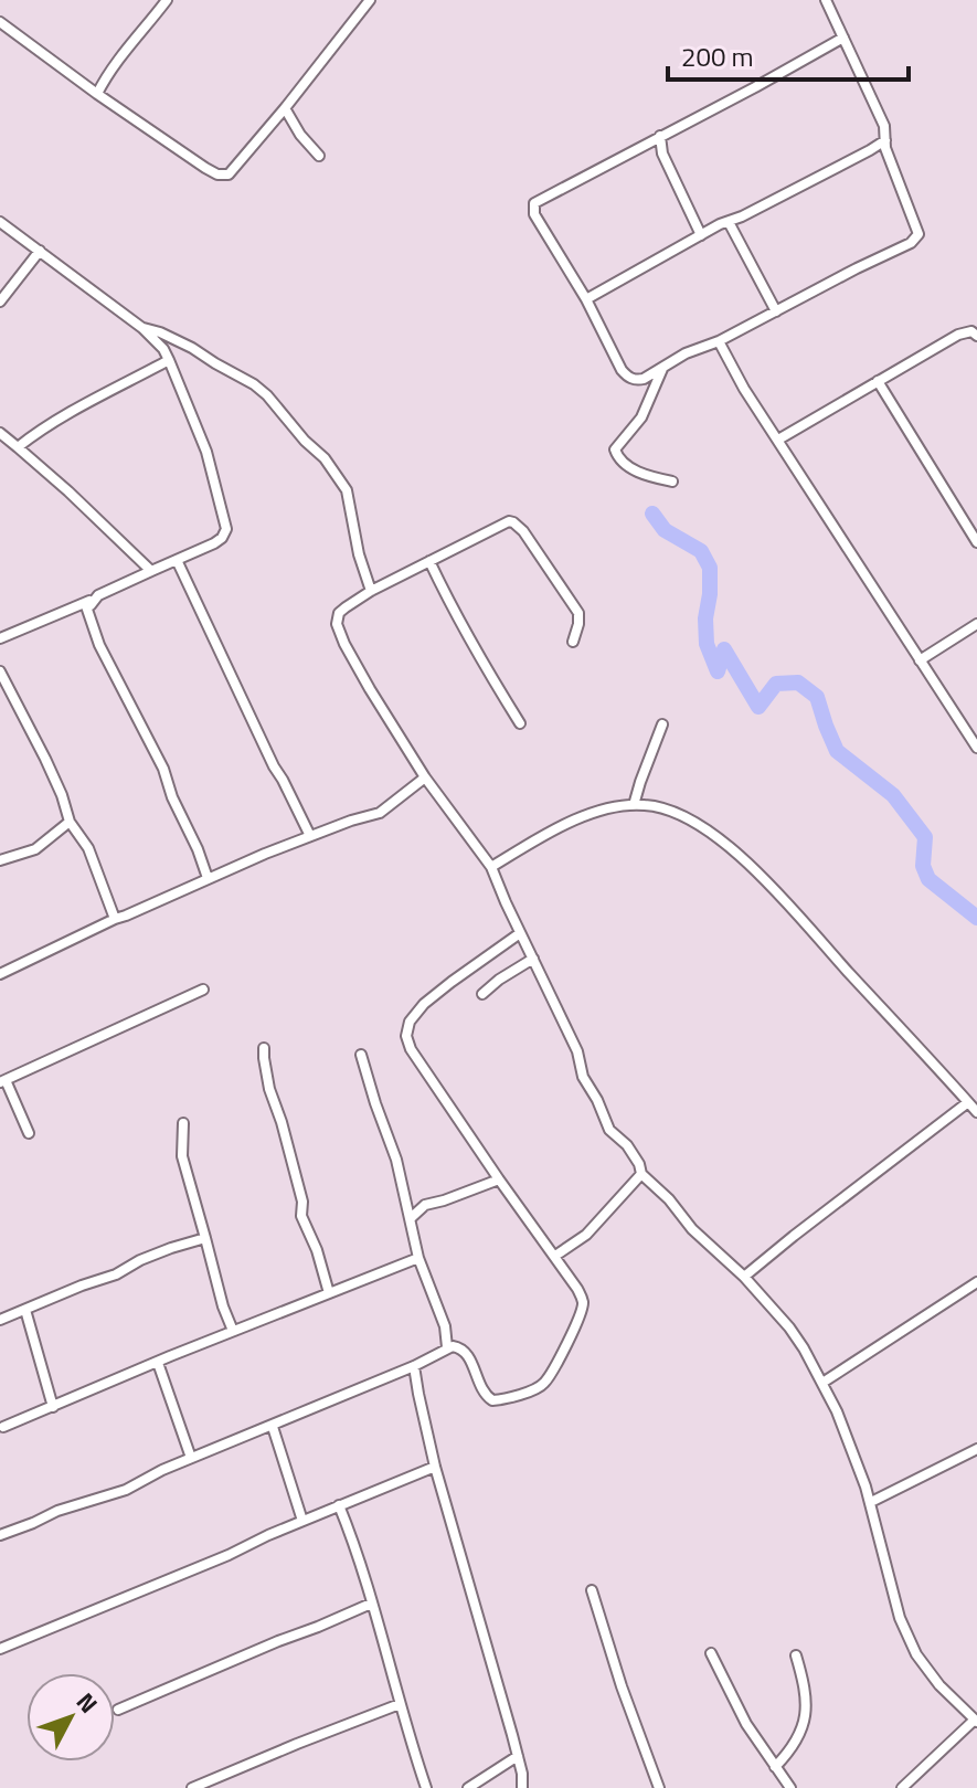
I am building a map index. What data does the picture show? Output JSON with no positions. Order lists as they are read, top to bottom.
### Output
{
  "scale_bar": "200 m",
  "north": "top right"
}
